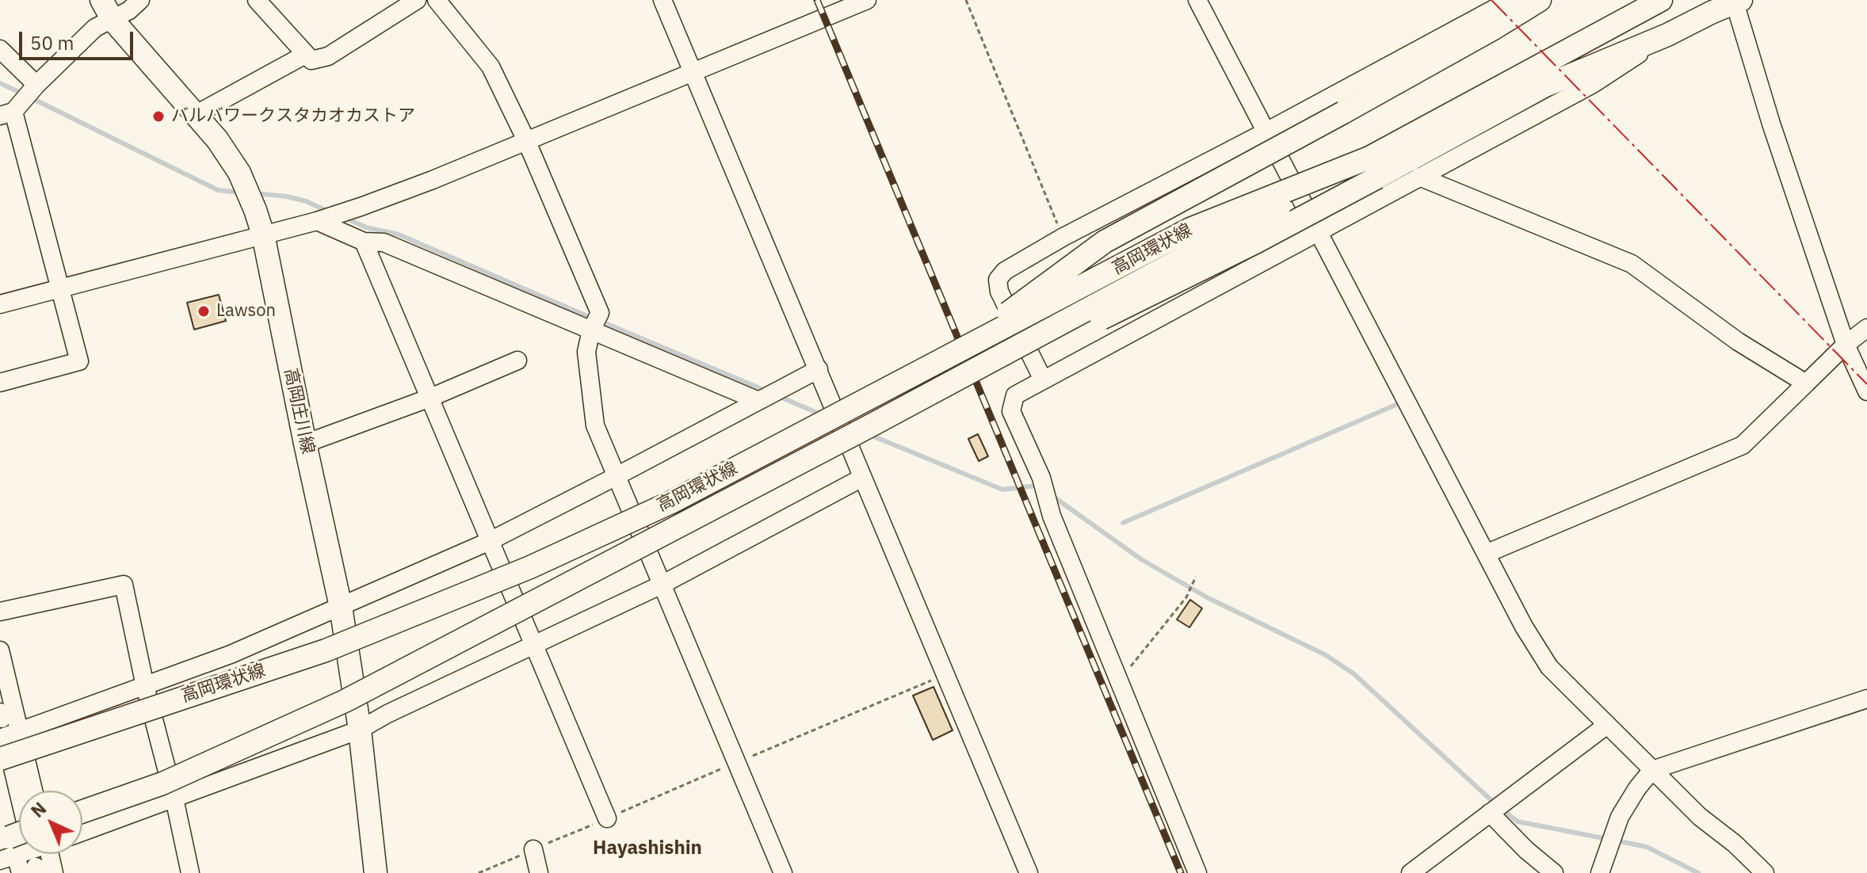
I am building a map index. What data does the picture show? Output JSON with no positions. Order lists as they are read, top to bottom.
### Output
{
  "streets": {
    "main road": ["高岡環状線", "高岡庄川線"]
  },
  "districts": ["Hayashishin"],
  "places": ["バルバワークスタカオカストア", "Lawson"],
  "scale_bar": "50 m",
  "north": "top left"
}
